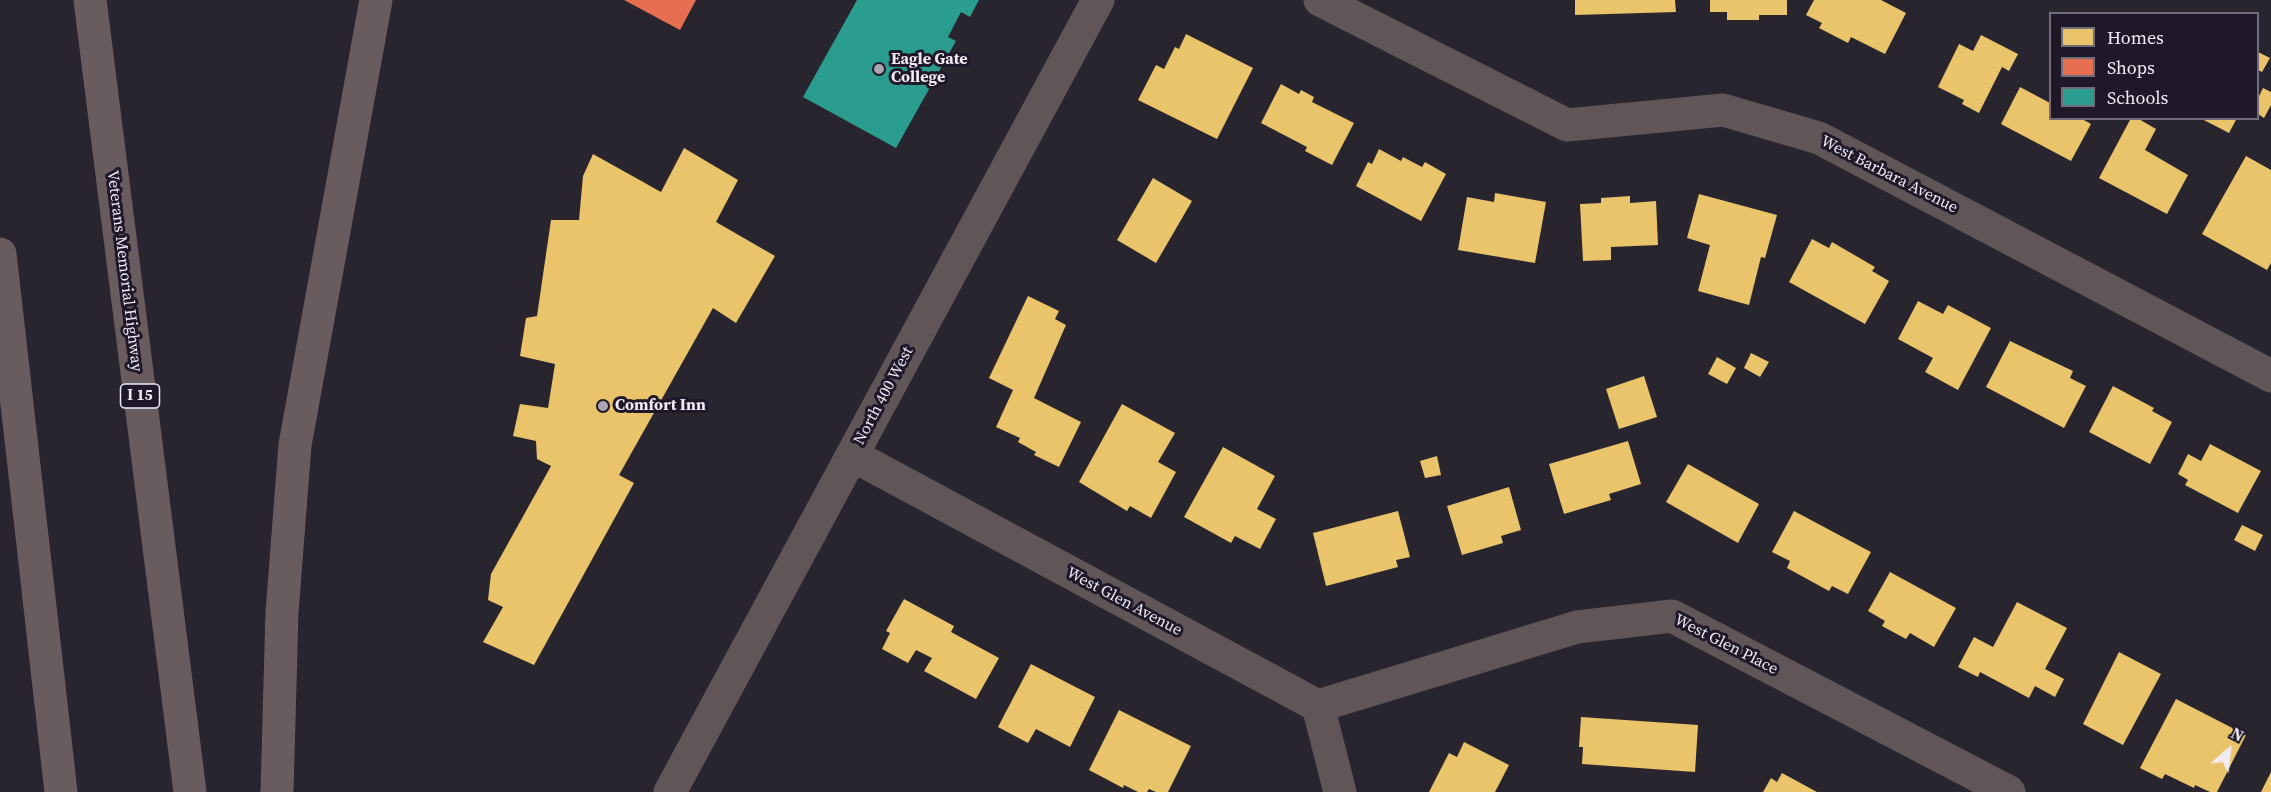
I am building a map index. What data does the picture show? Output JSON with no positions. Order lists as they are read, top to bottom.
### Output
{
  "streets": {
    "highway": ["Veterans Memorial Highway", "I 15"],
    "street": [
      "West Barbara Avenue",
      "North 400 West",
      "West Glen Avenue",
      "West Glen Place"
    ]
  },
  "crossings": [
    ["North 400 West", "West Glen Avenue"],
    ["West Glen Avenue", "West Glen Place"]
  ],
  "places": ["Eagle Gate College", "Comfort Inn"],
  "legend": ["Homes", "Shops", "Schools"],
  "north": "top right"
}
